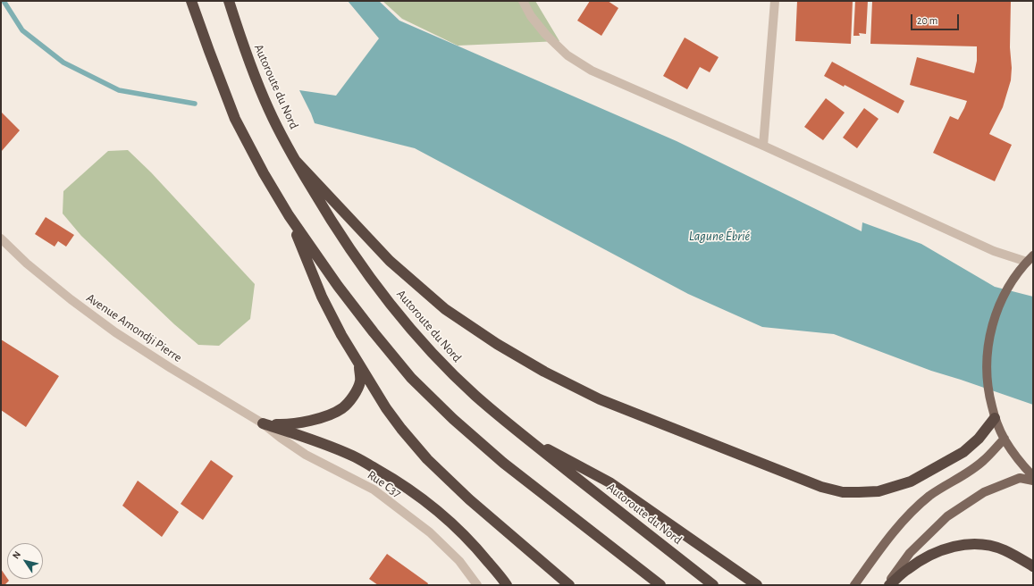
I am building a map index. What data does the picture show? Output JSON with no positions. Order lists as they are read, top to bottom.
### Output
{
  "streets": {
    "highway": ["Autoroute du Nord"],
    "street": ["Avenue Amondji Pierre", "Rue C37"]
  },
  "crossings": [
    ["Avenue Amondji Pierre", "Rue C37"]
  ],
  "water": ["Lagune Ébrié"],
  "scale_bar": "20 m",
  "north": "top left"
}
